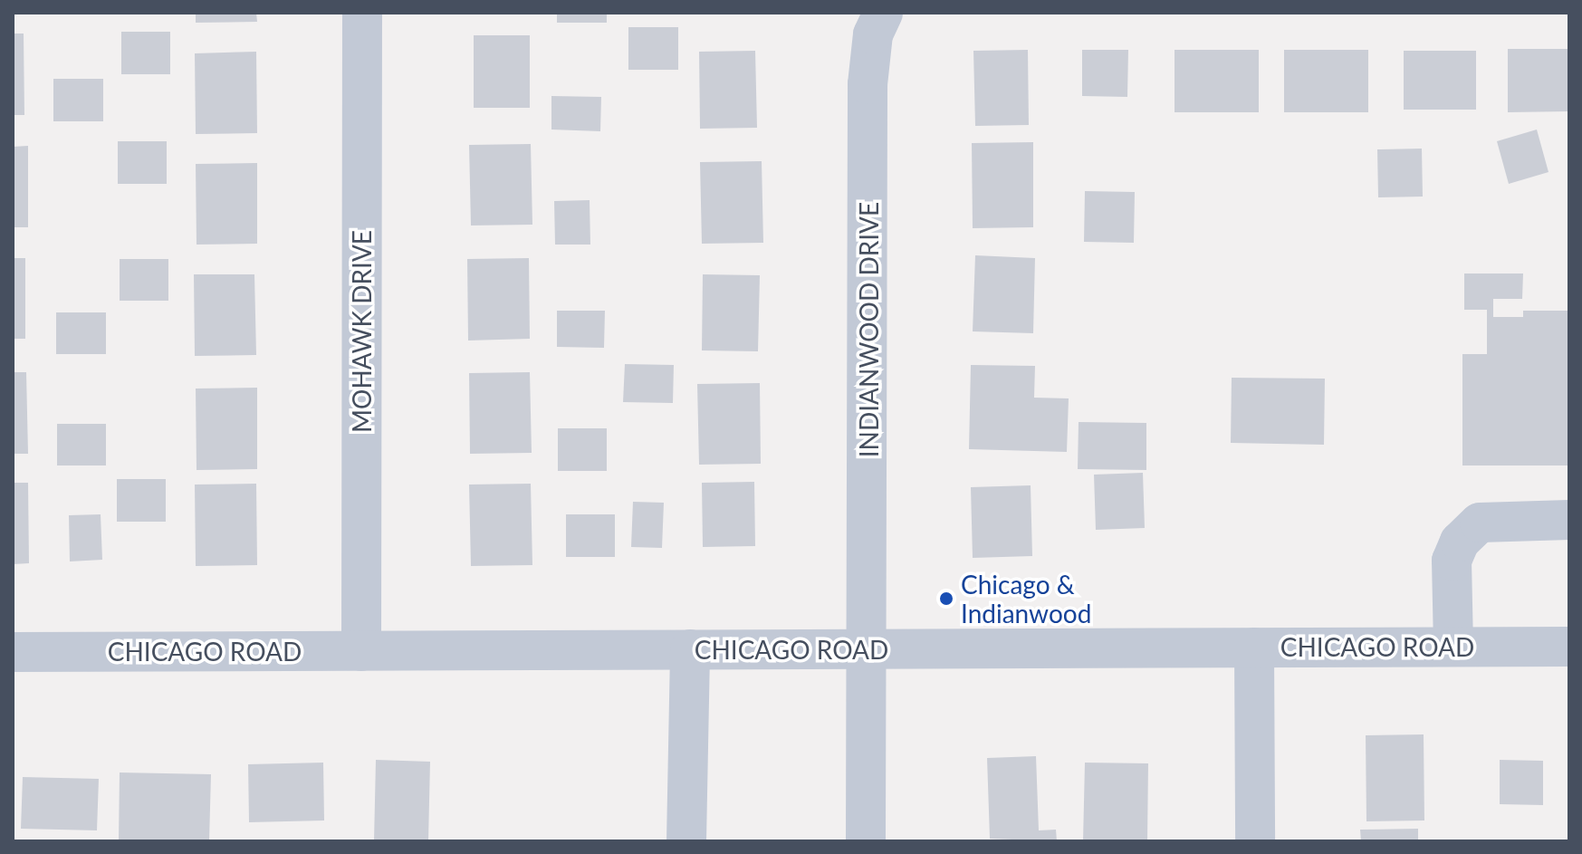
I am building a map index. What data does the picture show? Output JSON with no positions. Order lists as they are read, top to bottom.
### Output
{
  "streets": {
    "street": ["INDIANWOOD DRIVE", "MOHAWK DRIVE", "CHICAGO ROAD"]
  },
  "crossings": [
    ["INDIANWOOD DRIVE", "CHICAGO ROAD"],
    ["MOHAWK DRIVE", "CHICAGO ROAD"]
  ],
  "places": ["Chicago & Indianwood"]
}
